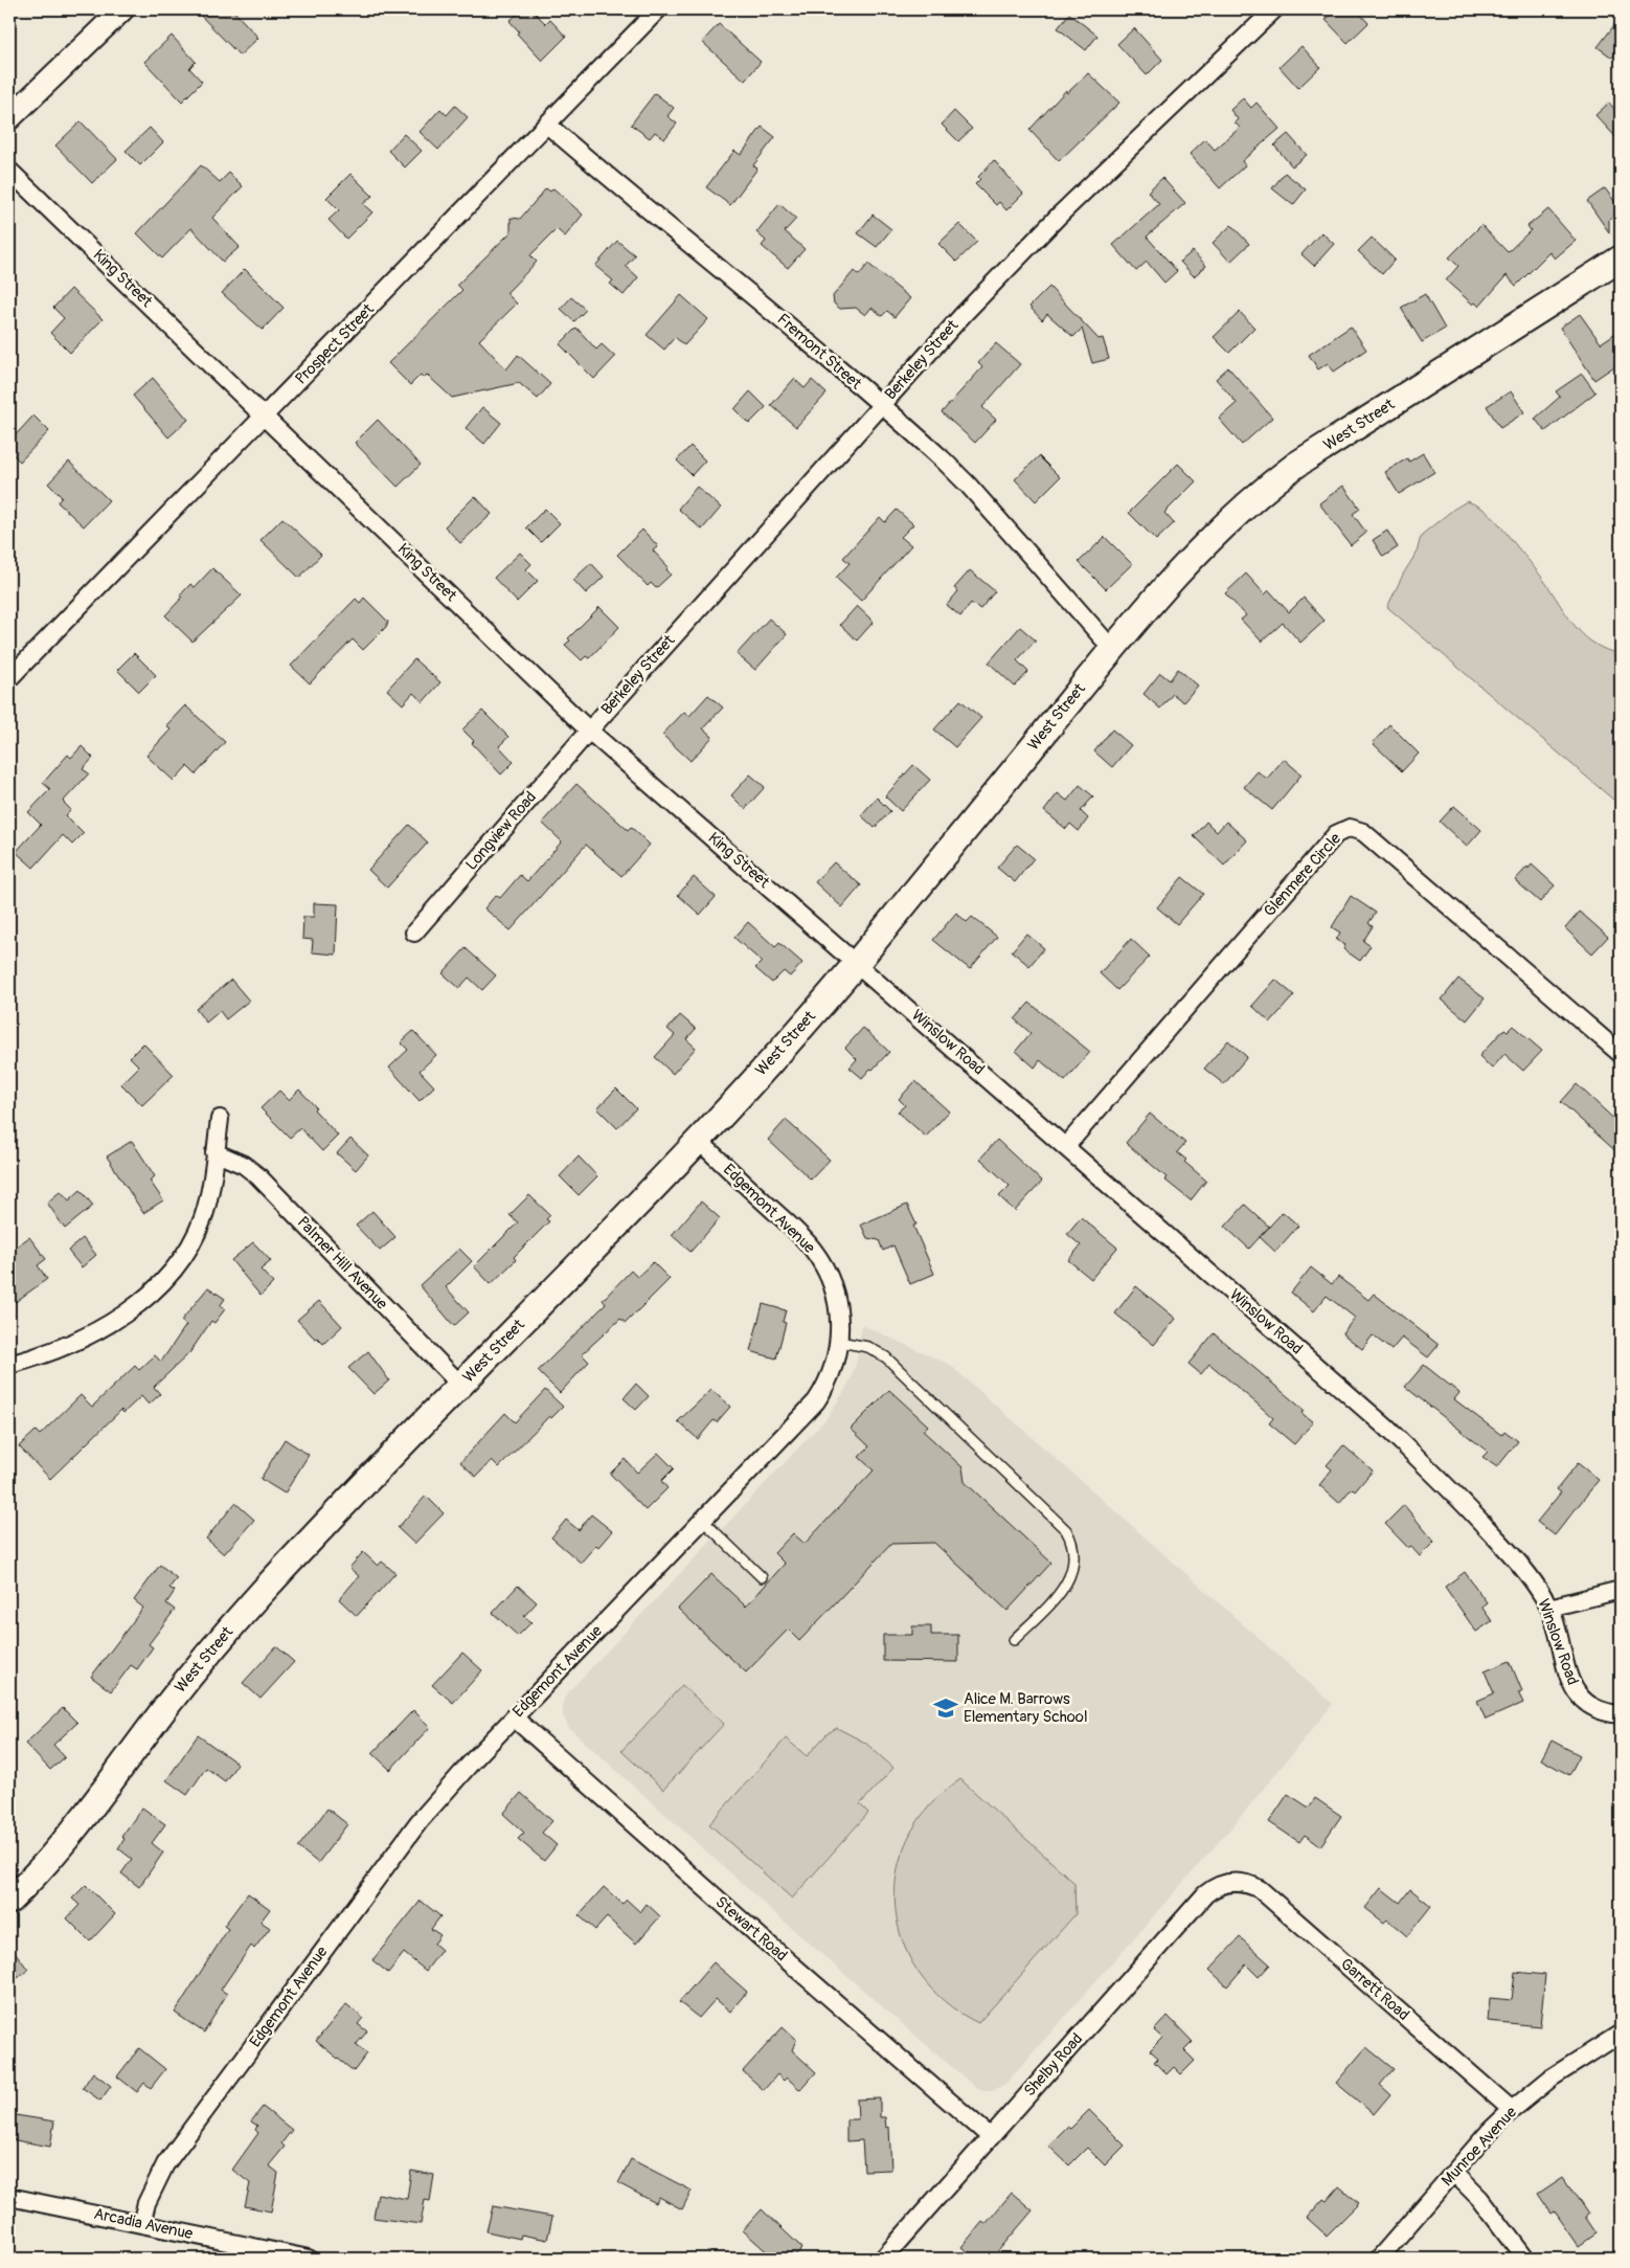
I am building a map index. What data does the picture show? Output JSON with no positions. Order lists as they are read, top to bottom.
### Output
{
  "streets": {
    "main road": ["West Street"],
    "street": [
      "King Street",
      "Prospect Street",
      "Fremont Street",
      "Berkeley Street",
      "Longview Road",
      "Glenmere Circle",
      "Winslow Road",
      "Edgemont Avenue",
      "Palmer Hill Avenue",
      "Stewart Road",
      "Garrett Road",
      "Shelby Road",
      "Munroe Avenue",
      "Arcadia Avenue"
    ]
  },
  "crossings": [
    ["King Street", "Prospect Street"],
    ["King Street", "Berkeley Street"],
    ["King Street", "West Street"],
    ["King Street", "Longview Road"],
    ["King Street", "Winslow Road"],
    ["Prospect Street", "Fremont Street"],
    ["Fremont Street", "Berkeley Street"],
    ["Fremont Street", "West Street"],
    ["Berkeley Street", "Longview Road"],
    ["West Street", "Winslow Road"],
    ["West Street", "Edgemont Avenue"],
    ["West Street", "Palmer Hill Avenue"],
    ["Glenmere Circle", "Winslow Road"],
    ["Edgemont Avenue", "Stewart Road"],
    ["Edgemont Avenue", "Arcadia Avenue"],
    ["Stewart Road", "Shelby Road"],
    ["Garrett Road", "Shelby Road"],
    ["Garrett Road", "Munroe Avenue"]
  ],
  "places": {
    "school or university": ["Alice M. Barrows Elementary School"]
  }
}
